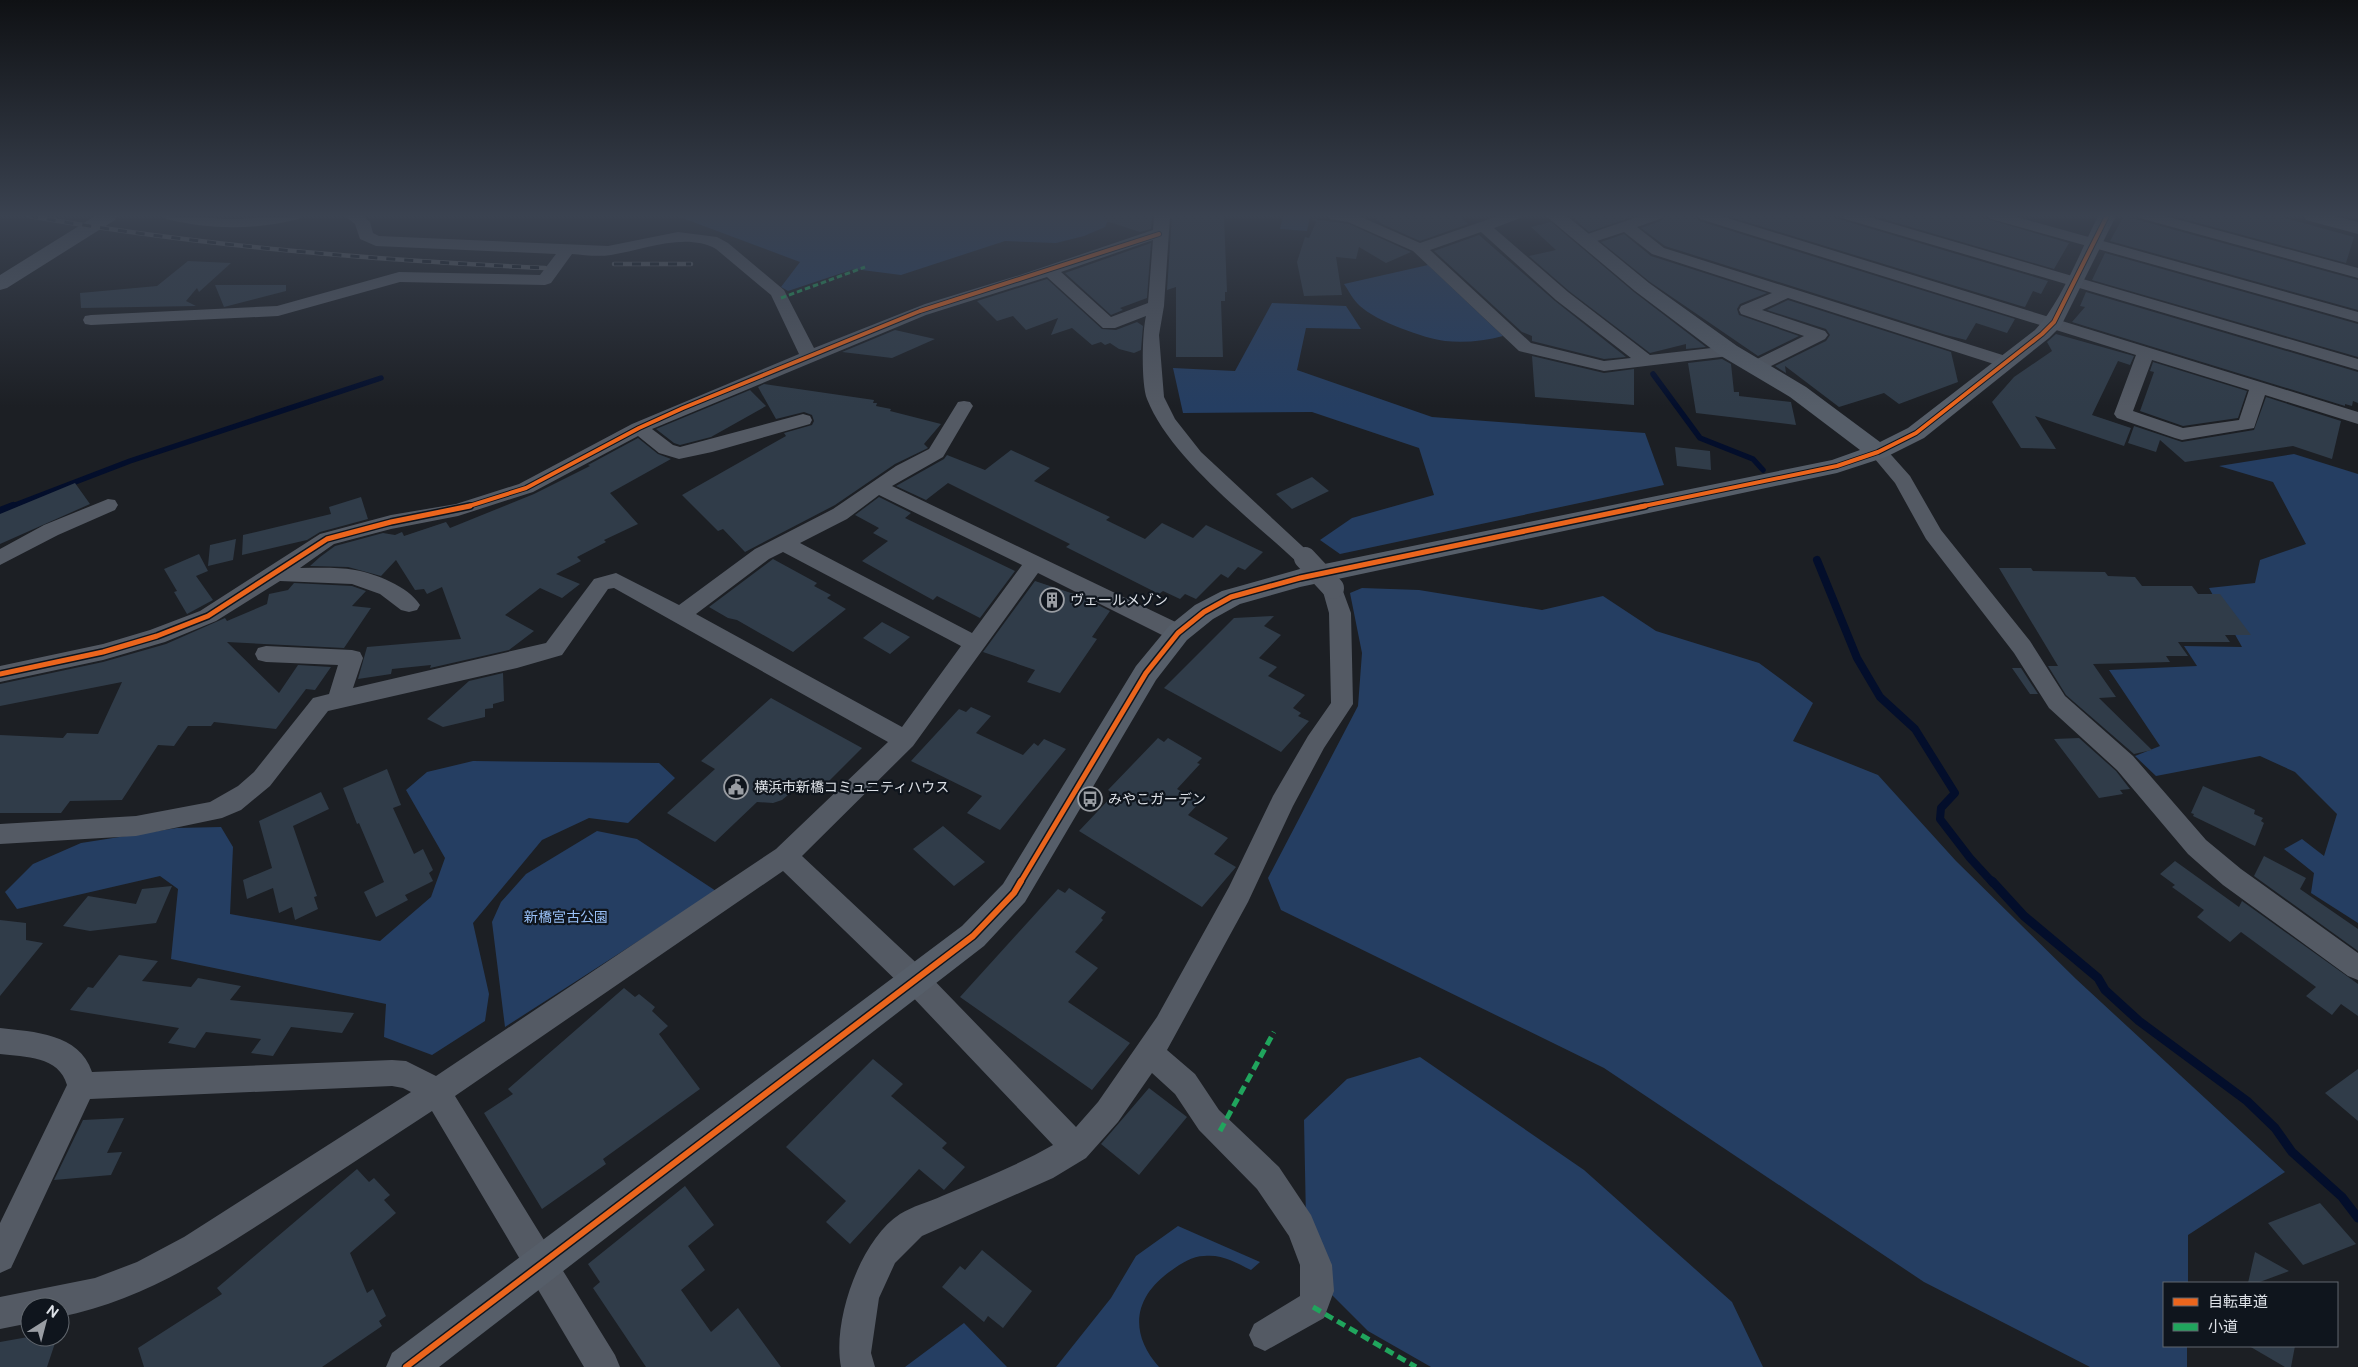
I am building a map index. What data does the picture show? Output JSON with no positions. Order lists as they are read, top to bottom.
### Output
{
  "parks": ["新橋宮古公園"],
  "places": {
    "building": ["ヴェールメゾン"],
    "public building": ["横浜市新橋コミュニティハウス"],
    "bus stop": ["みやこガーデン"]
  },
  "legend": ["自転車道", "小道"],
  "north": "top right"
}
